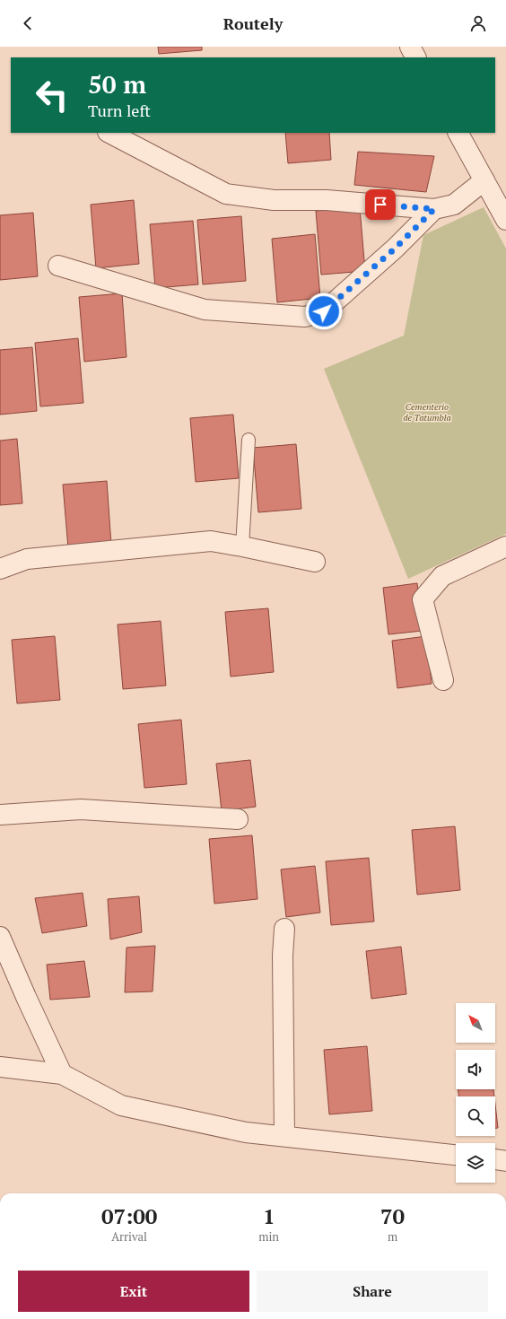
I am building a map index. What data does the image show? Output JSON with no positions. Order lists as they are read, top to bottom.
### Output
{
  "parks": ["Cementerio de Tatumbla"],
  "north": "top left",
  "page": {
    "header": "Routely",
    "turn": ["50 m", "Turn left"],
    "eta": [
      "07:00",
      "Arrival",
      "1",
      "min",
      "70",
      "m"
    ],
    "buttons": ["Exit", "Share"]
  }
}
